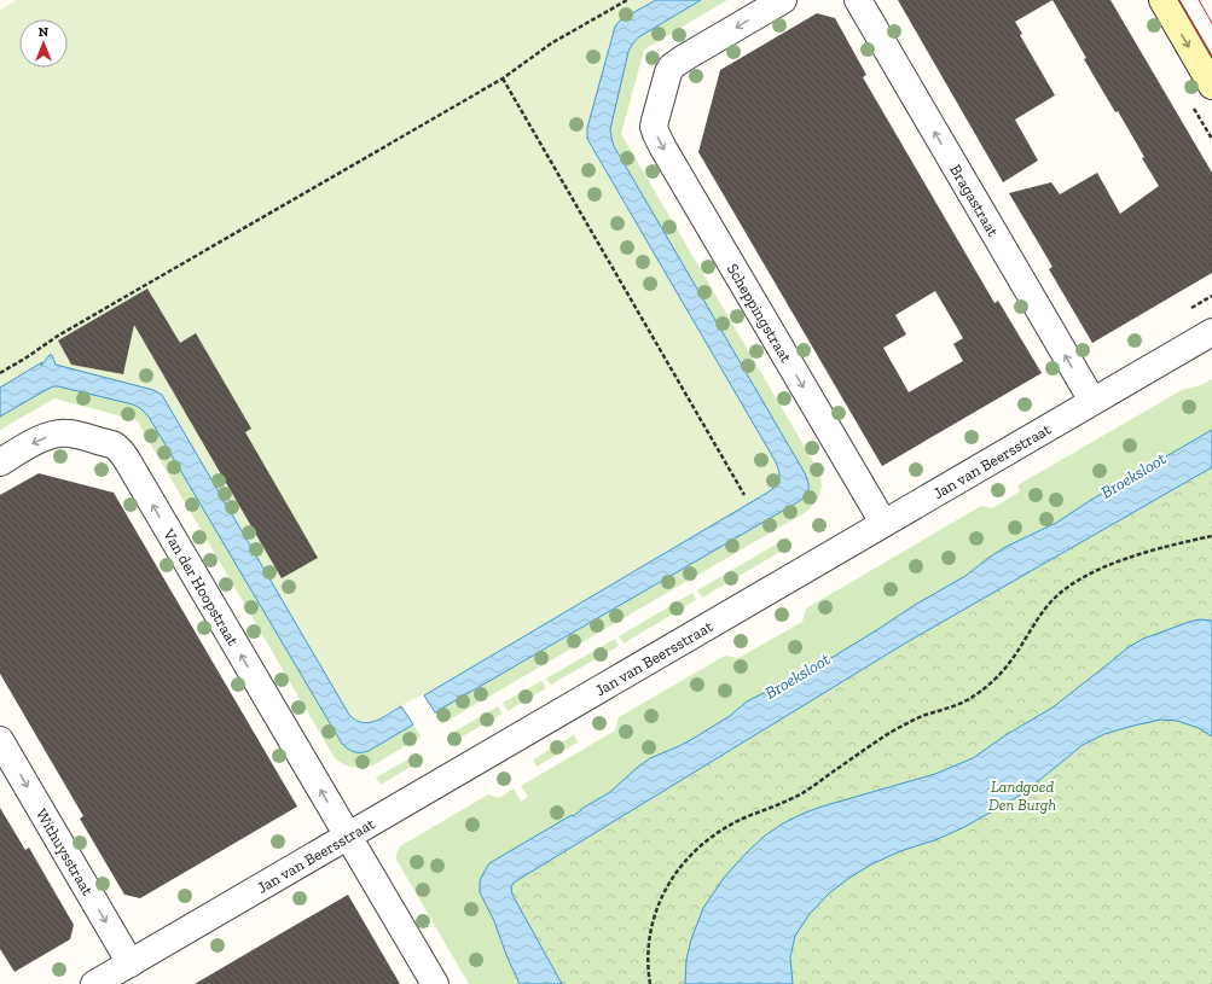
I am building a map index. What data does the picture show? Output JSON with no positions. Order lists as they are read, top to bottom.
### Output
{
  "streets": {
    "street": [
      "Bragastraat",
      "Scheppingstraat",
      "Jan van Beersstraat",
      "Van der Hoopstraat",
      "Withuysstraat"
    ]
  },
  "crossings": [
    ["Bragastraat", "Jan van Beersstraat"],
    ["Scheppingstraat", "Jan van Beersstraat"],
    ["Jan van Beersstraat", "Van der Hoopstraat"],
    ["Jan van Beersstraat", "Withuysstraat"]
  ],
  "one_way": [
    "Bragastraat",
    "Scheppingstraat",
    "Van der Hoopstraat",
    "Withuysstraat"
  ],
  "water": ["Broeksloot"],
  "parks": ["Landgoed Den Burgh"],
  "north": "top"
}
